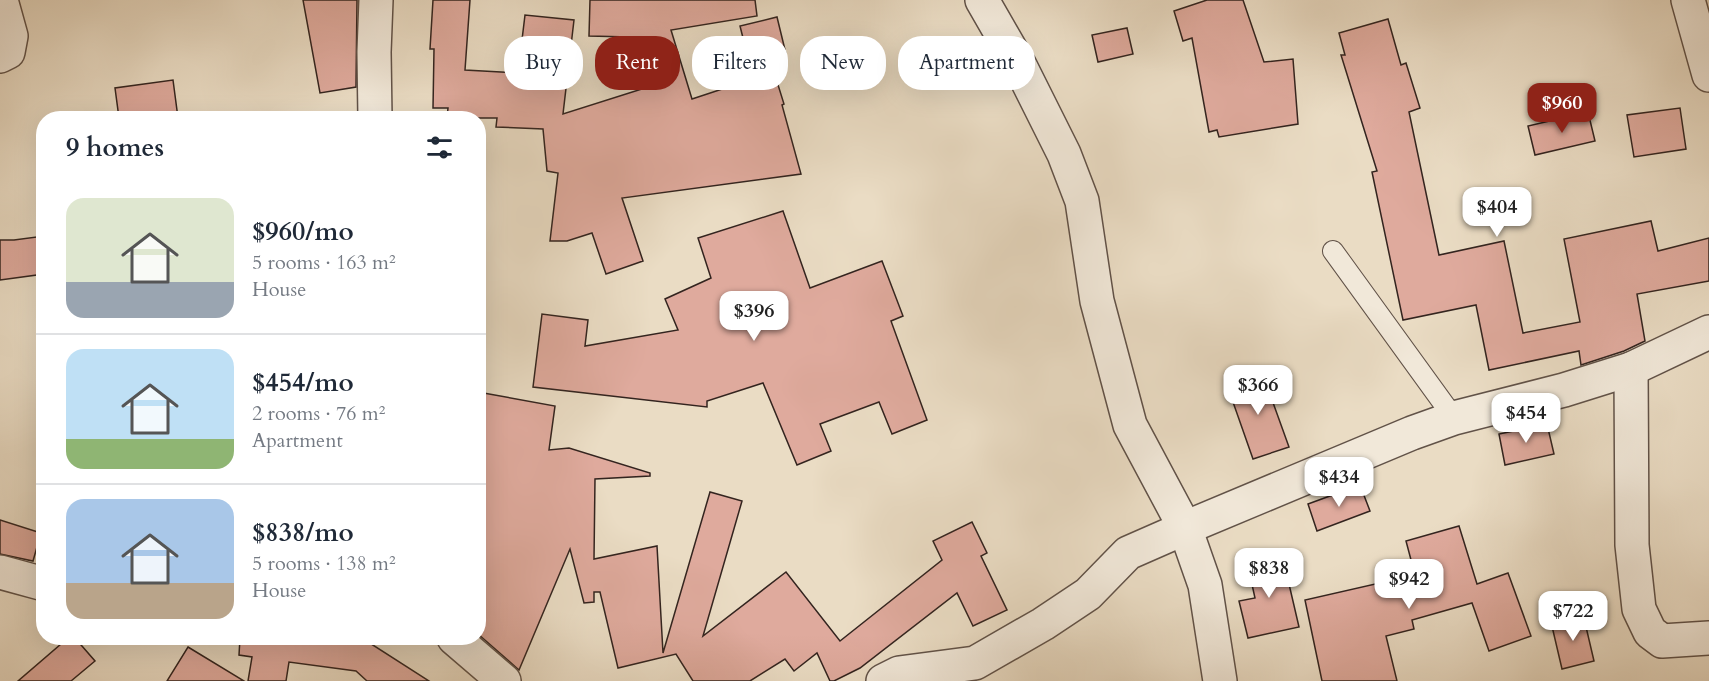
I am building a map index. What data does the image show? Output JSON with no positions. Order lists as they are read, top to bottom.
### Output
{
  "page": {
    "chip": [
      "Buy",
      "Rent",
      "Filters",
      "New",
      "Apartment"
    ],
    "price": [
      "$960",
      "$404",
      "$396",
      "$366",
      "$454",
      "$434",
      "$838",
      "$942",
      "$722"
    ],
    "heading": "9 homes",
    "list": [
      {
        "name": "$960/mo",
        "note": "5 rooms · 163 m² · House"
      },
      {
        "name": "$454/mo",
        "note": "2 rooms · 76 m² · Apartment"
      },
      {
        "name": "$838/mo",
        "note": "5 rooms · 138 m² · House"
      }
    ]
  }
}
